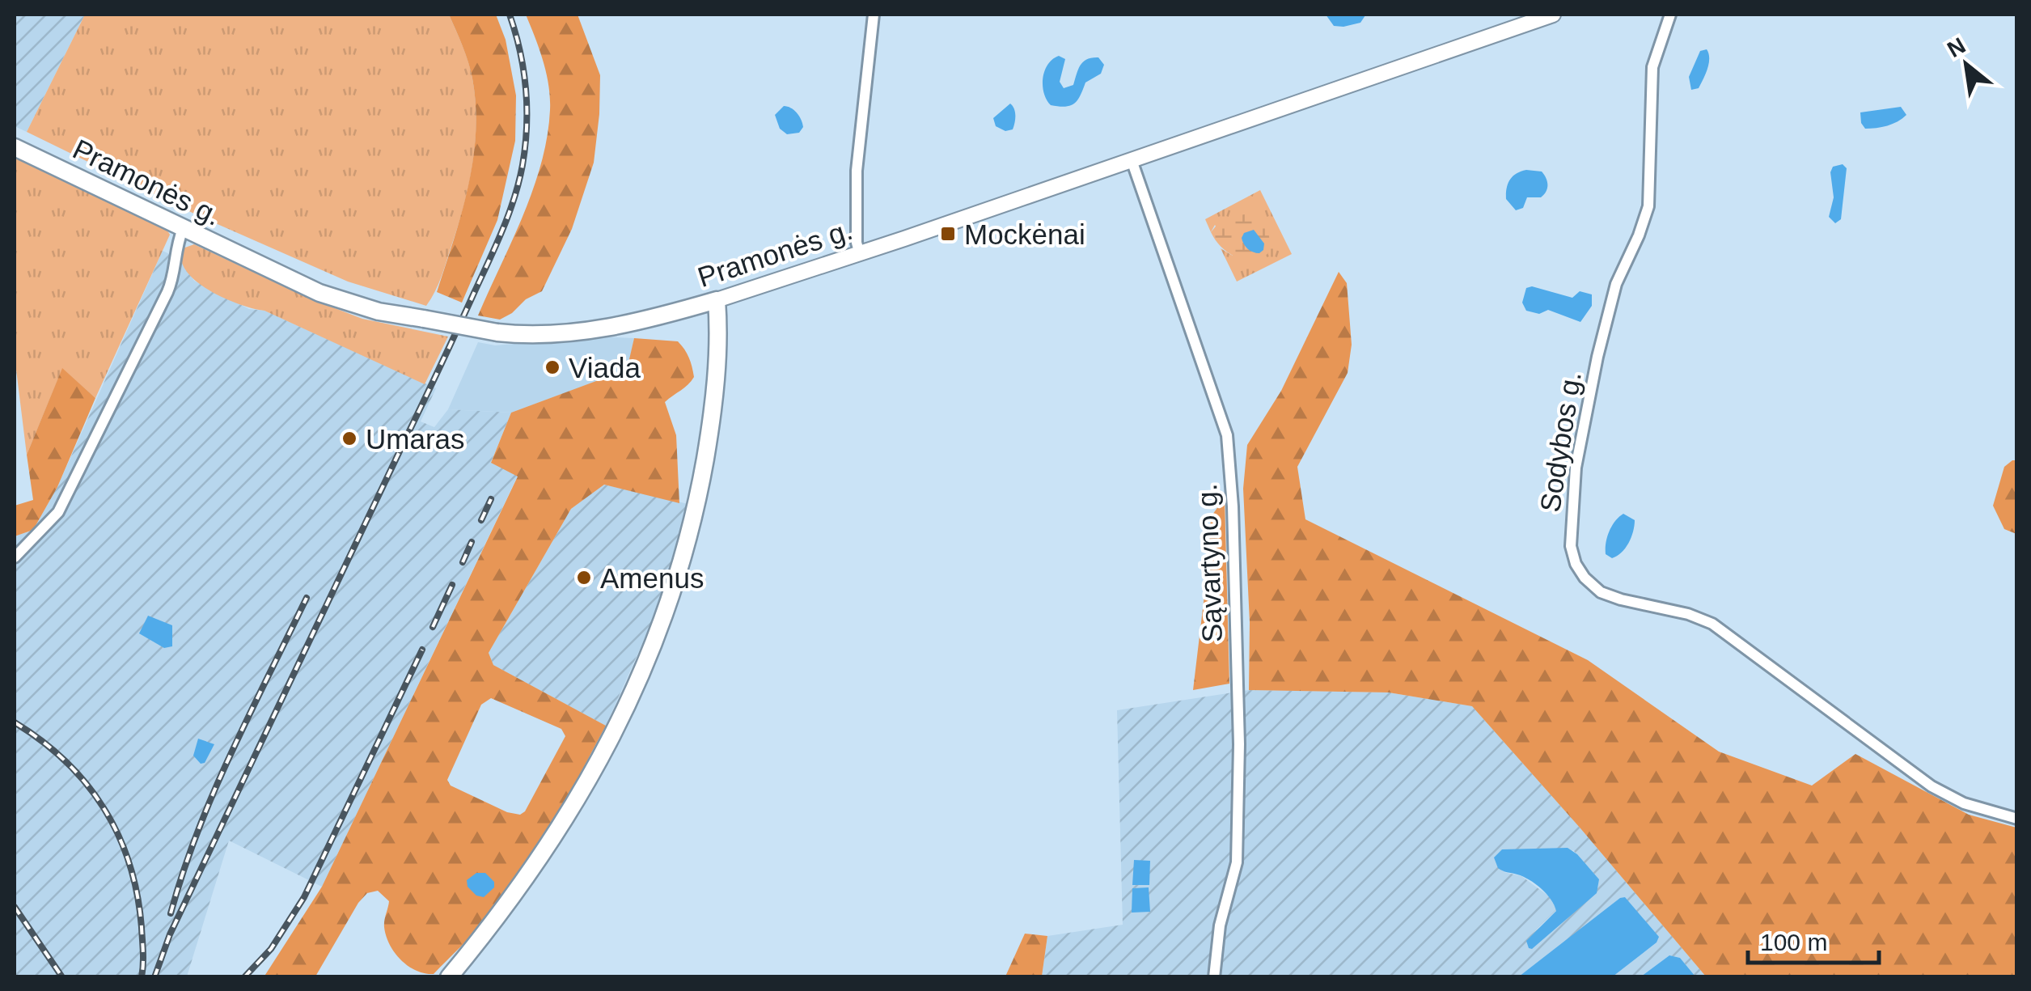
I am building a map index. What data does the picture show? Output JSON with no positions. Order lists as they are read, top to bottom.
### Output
{
  "streets": {
    "highway": ["Pramonės g."],
    "street": ["Sodybos g.", "Sąvartyno g."]
  },
  "crossings": [
    ["Pramonės g.", "Sąvartyno g."]
  ],
  "places": {
    "transit": ["Mockėnai"],
    "other": ["Viada", "Umaras", "Amenus"]
  },
  "scale_bar": "100 m",
  "north": "top left"
}
